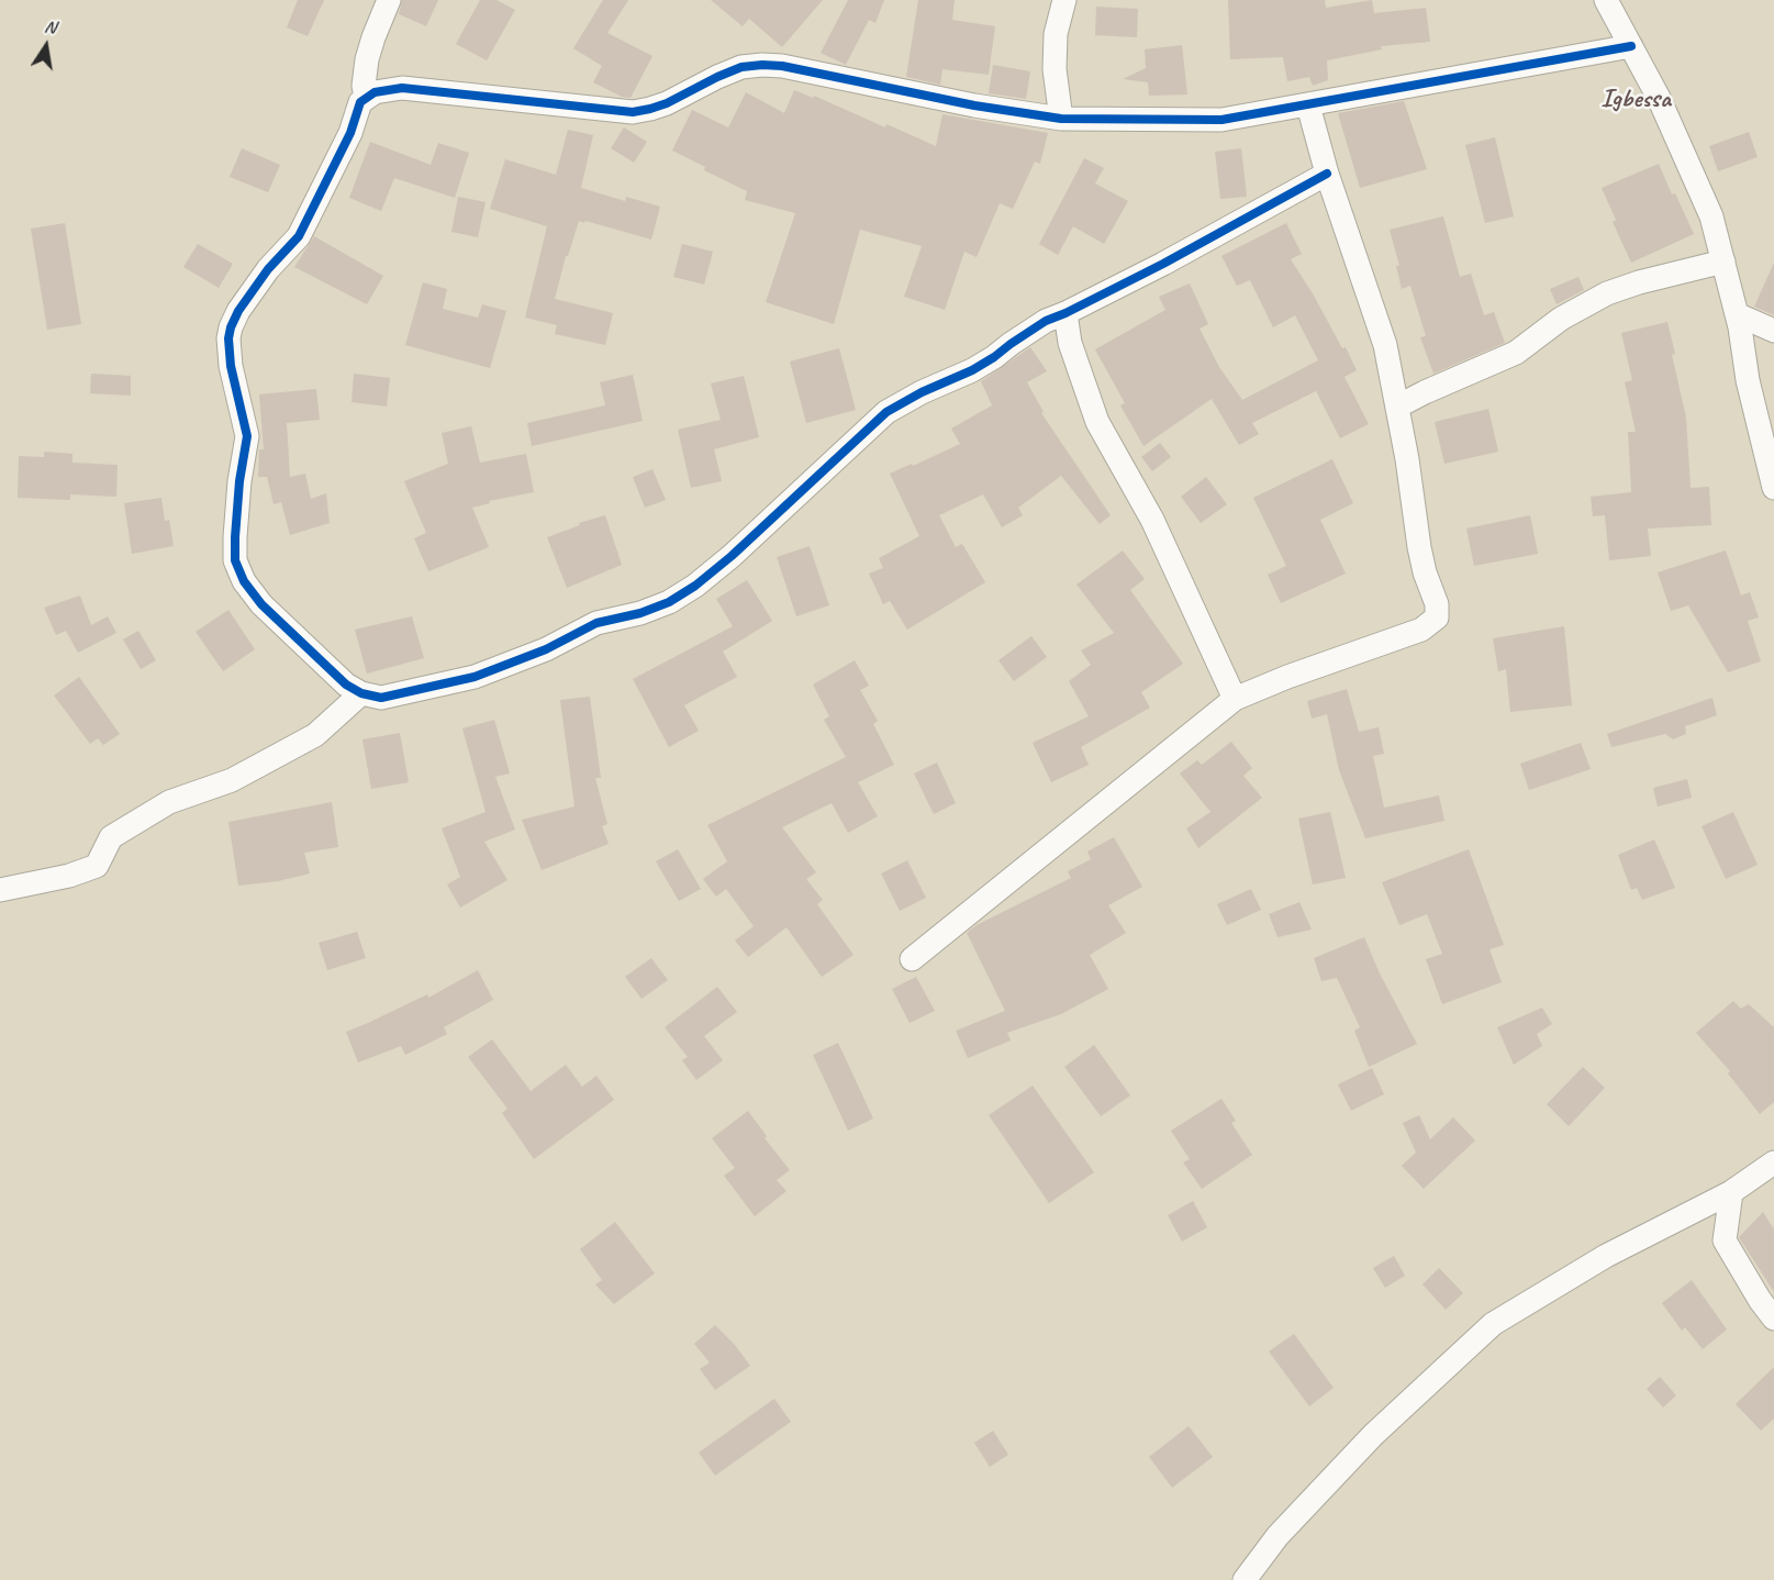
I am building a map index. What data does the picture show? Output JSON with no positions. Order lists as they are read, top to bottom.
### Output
{
  "districts": ["Igbessa"],
  "north": "top"
}
